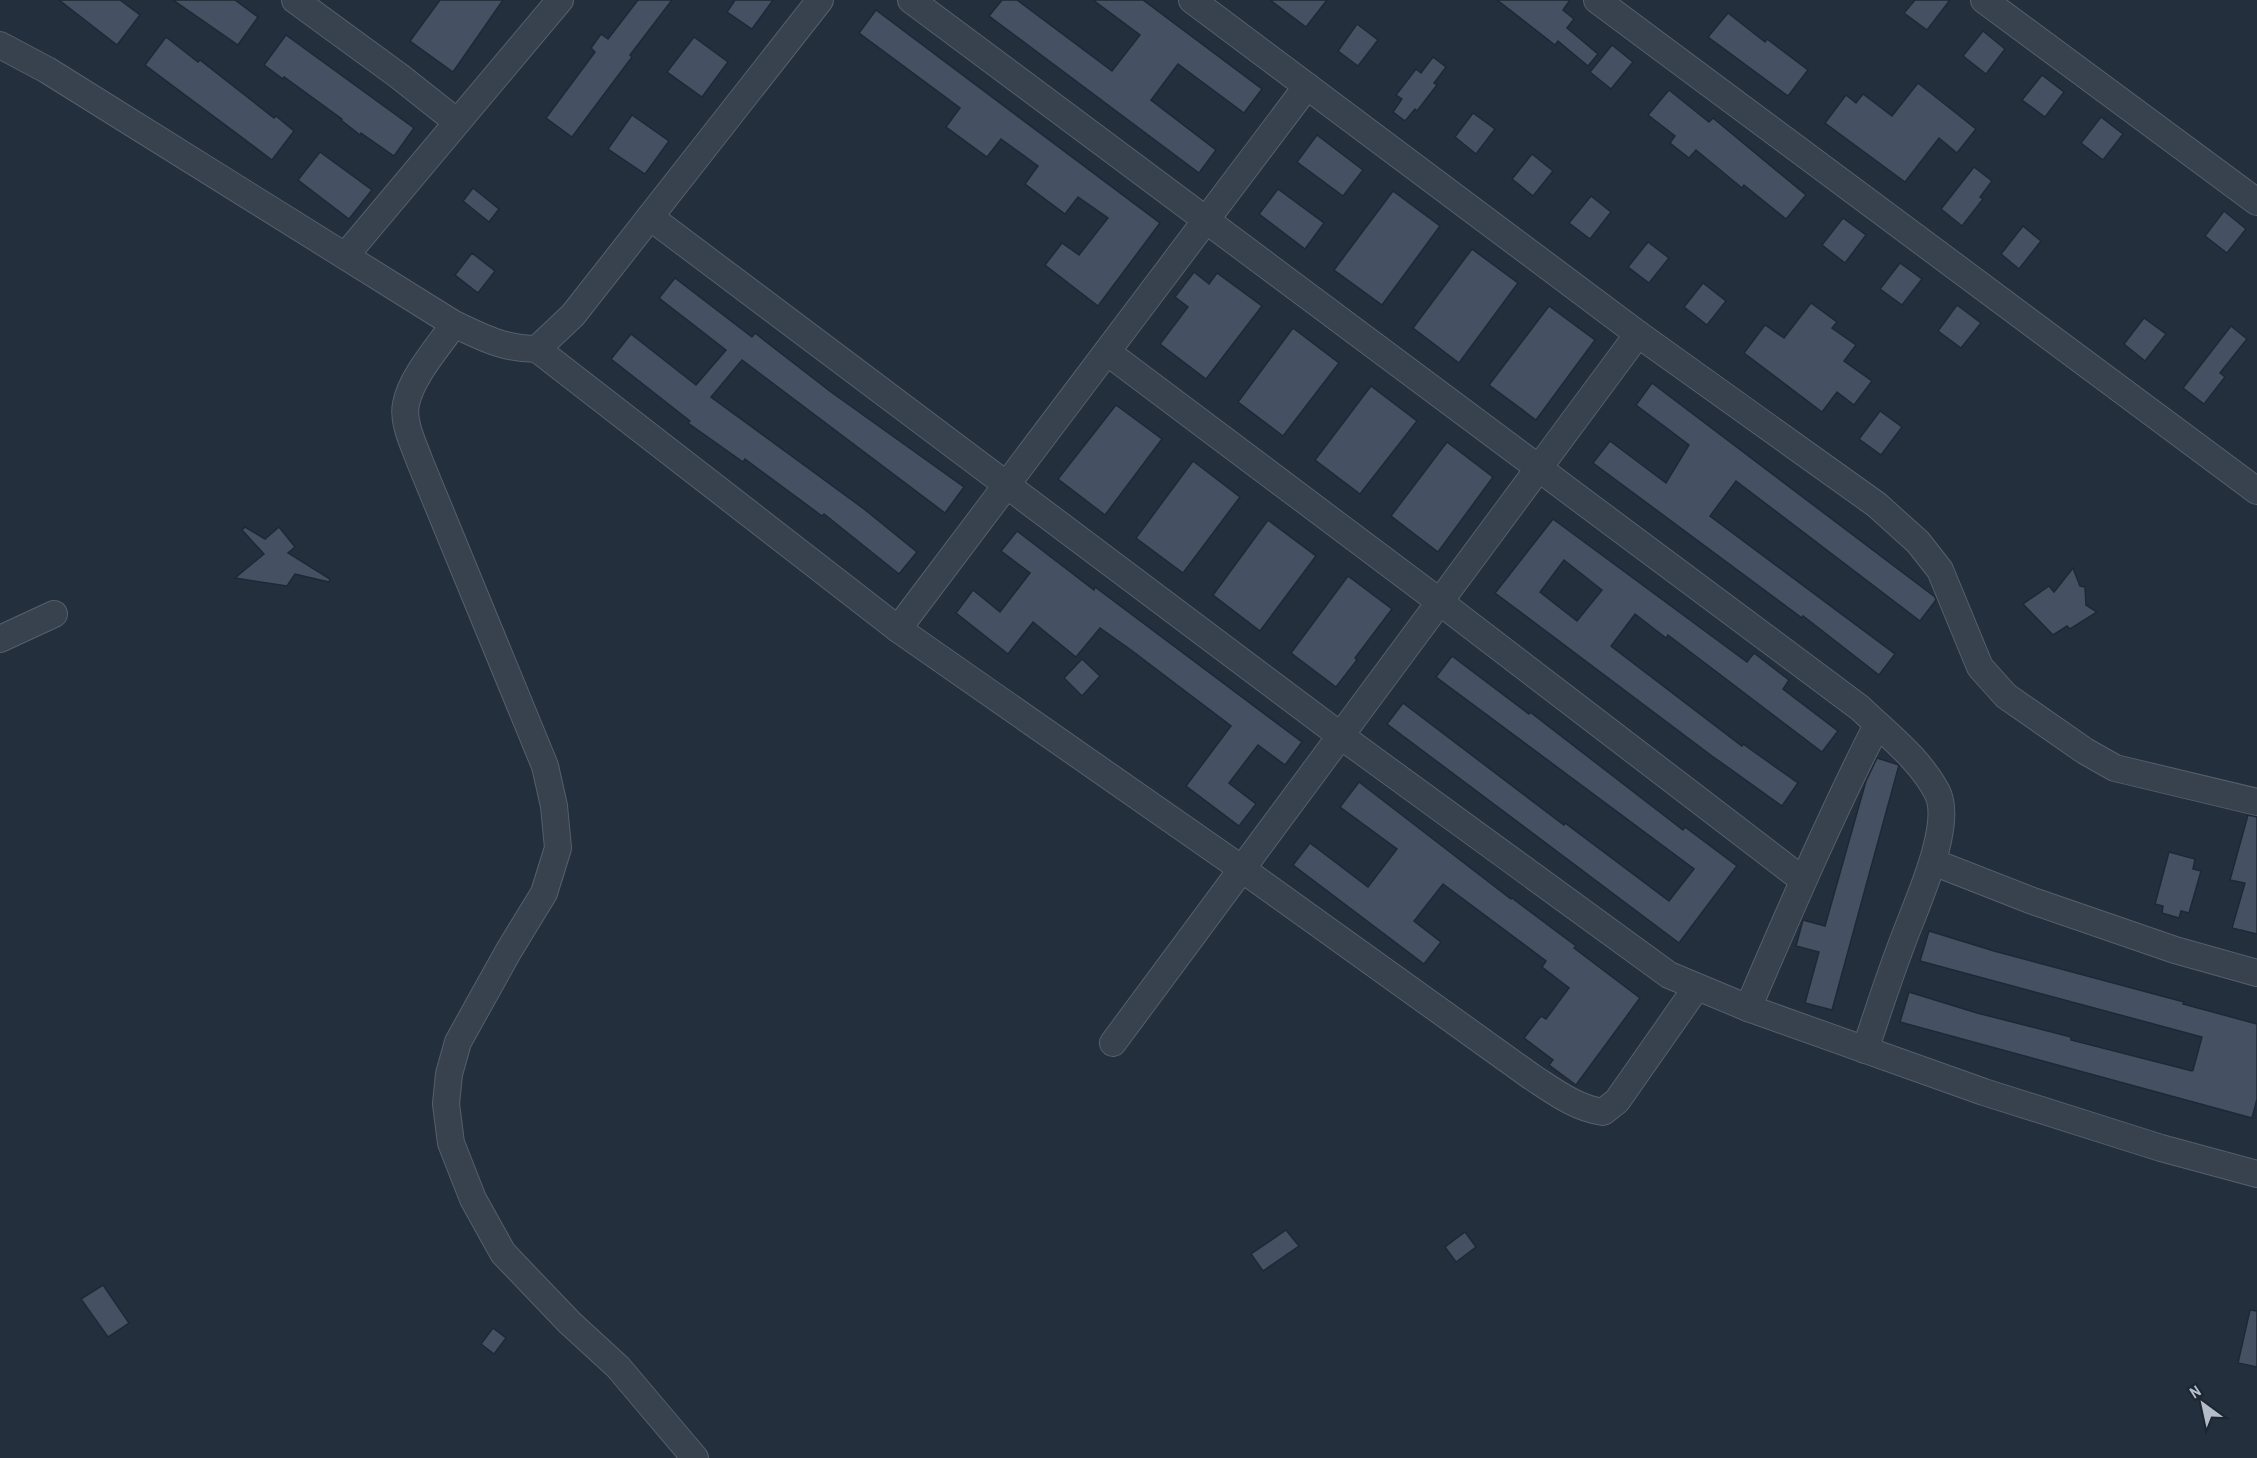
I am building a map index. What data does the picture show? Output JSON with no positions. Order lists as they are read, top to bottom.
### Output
{
  "north": "top left"
}
